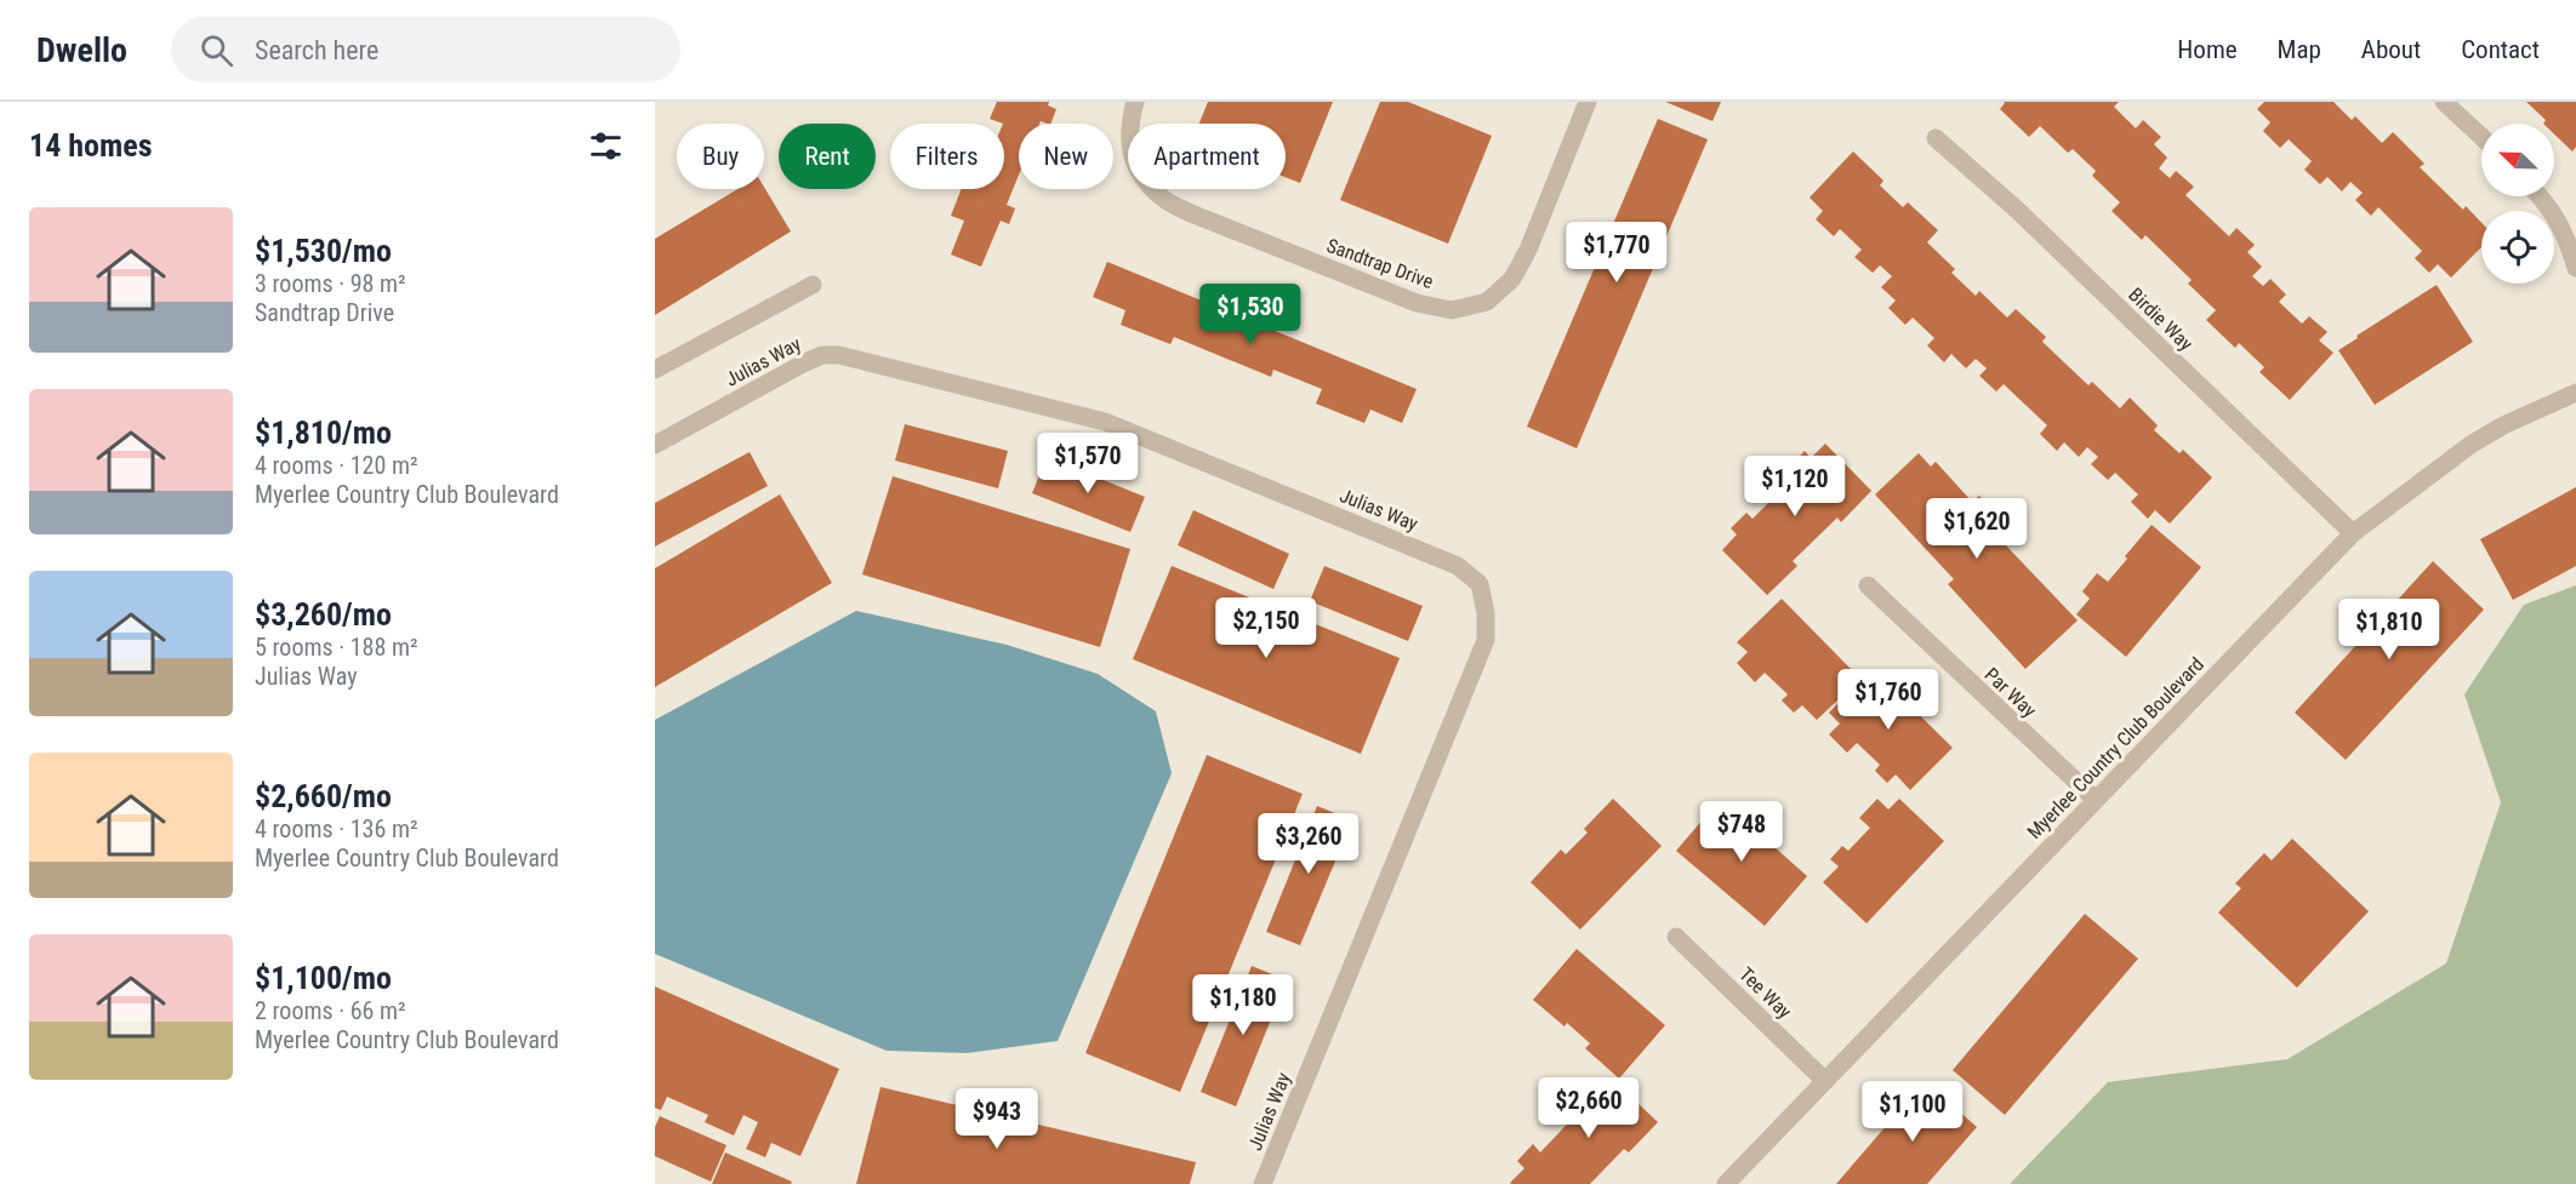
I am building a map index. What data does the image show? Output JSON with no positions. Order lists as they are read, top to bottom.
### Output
{
  "streets": {
    "street": [
      "Sandtrap Drive",
      "Birdie Way",
      "Julias Way",
      "Par Way",
      "Myerlee Country Club Boulevard",
      "Tee Way"
    ]
  },
  "crossings": [
    ["Birdie Way", "Myerlee Country Club Boulevard"],
    ["Par Way", "Myerlee Country Club Boulevard"],
    ["Myerlee Country Club Boulevard", "Tee Way"]
  ],
  "north": "top left",
  "page": {
    "header": "Dwello",
    "search": "Search here",
    "nav": [
      "Home",
      "Map",
      "About",
      "Contact"
    ],
    "heading": "14 homes",
    "chip": [
      "Buy",
      "Rent",
      "Filters",
      "New",
      "Apartment"
    ],
    "list": [
      {
        "name": "$1,530/mo",
        "note": "3 rooms · 98 m² · Sandtrap Drive"
      },
      {
        "name": "$1,810/mo",
        "note": "4 rooms · 120 m² · Myerlee Country Club Boulevard"
      },
      {
        "name": "$3,260/mo",
        "note": "5 rooms · 188 m² · Julias Way"
      },
      {
        "name": "$2,660/mo",
        "note": "4 rooms · 136 m² · Myerlee Country Club Boulevard"
      },
      {
        "name": "$1,100/mo",
        "note": "2 rooms · 66 m² · Myerlee Country Club Boulevard"
      }
    ],
    "price": [
      "$1,770",
      "$1,530",
      "$1,570",
      "$1,120",
      "$1,620",
      "$2,150",
      "$1,810",
      "$1,760",
      "$748",
      "$3,260",
      "$1,180",
      "$2,660",
      "$1,100",
      "$943"
    ]
  }
}
